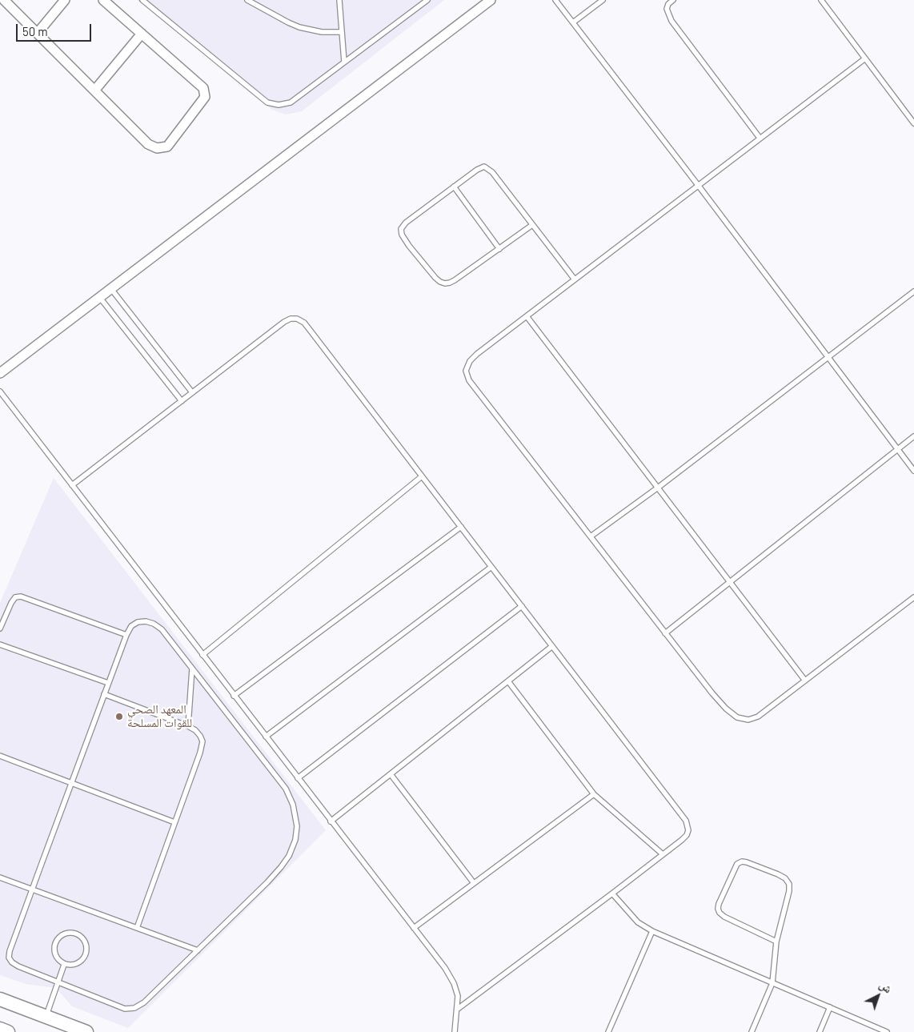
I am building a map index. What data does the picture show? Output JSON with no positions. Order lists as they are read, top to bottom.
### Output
{
  "places": ["المعهد الصحي للقوات المسلحة"],
  "scale_bar": "50 m",
  "north": "top right"
}
